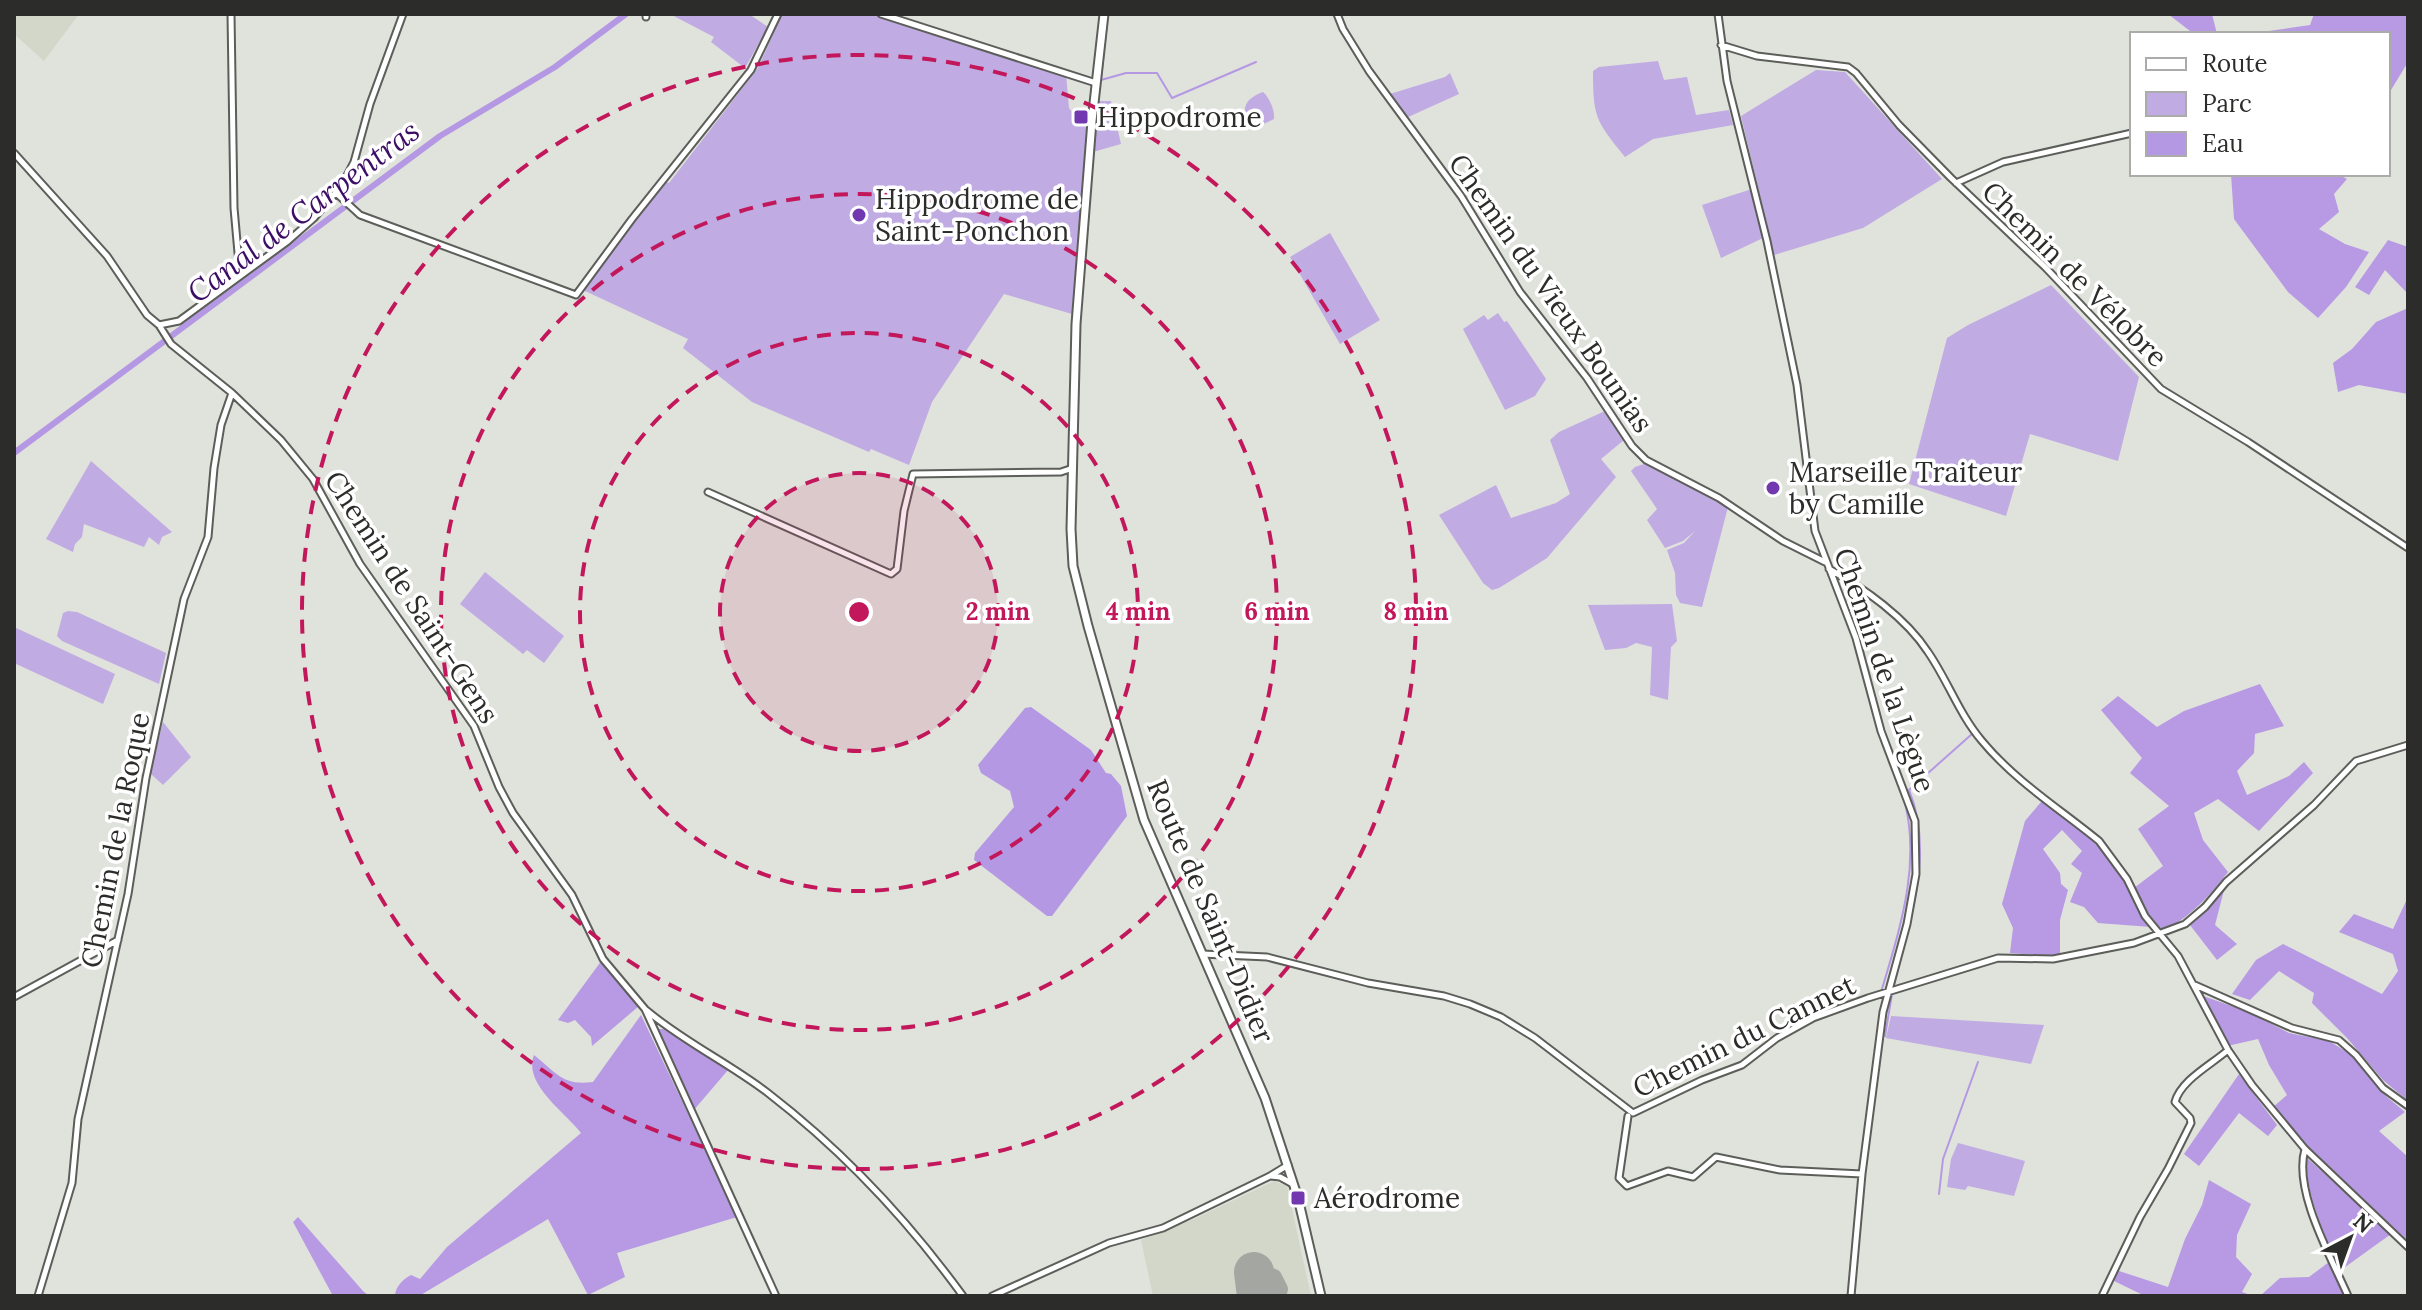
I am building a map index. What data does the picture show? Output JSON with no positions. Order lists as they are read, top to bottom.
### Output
{
  "streets": {
    "main road": ["Route de Saint-Didier"],
    "street": [
      "Chemin de Vélobre",
      "Chemin du Vieux Bounias",
      "Chemin de Saint-Gens",
      "Chemin de la Lègue",
      "Chemin de la Roque",
      "Chemin du Cannet"
    ]
  },
  "crossings": [
    ["Chemin de Vélobre", "Chemin de la Lègue"],
    ["Chemin du Vieux Bounias", "Chemin de la Lègue"],
    ["Chemin du Vieux Bounias", "Chemin du Cannet"],
    ["Chemin de Saint-Gens", "Chemin de la Roque"],
    ["Chemin de la Lègue", "Chemin du Cannet"],
    ["Route de Saint-Didier", "Chemin du Cannet"]
  ],
  "water": ["Canal de Carpentras"],
  "places": {
    "transit": ["Hippodrome", "Aérodrome"],
    "other": ["Hippodrome de Saint-Ponchon", "Marseille Traiteur by Camille"]
  },
  "legend": ["Route", "Parc", "Eau"],
  "north": "top right",
  "rings": [
    "2 min",
    "4 min",
    "6 min",
    "8 min"
  ]
}
